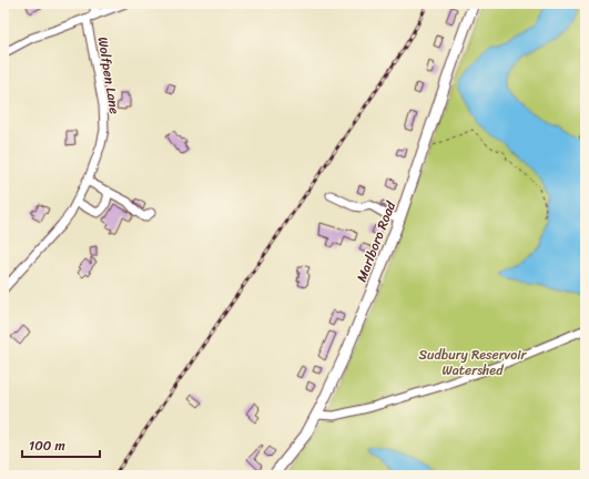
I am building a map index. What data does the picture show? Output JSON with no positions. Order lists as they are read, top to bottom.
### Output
{
  "streets": {
    "main road": ["Marlboro Road"],
    "street": ["Wolfpen Lane"]
  },
  "parks": ["Sudbury Reservoir Watershed"],
  "scale_bar": "100 m"
}
